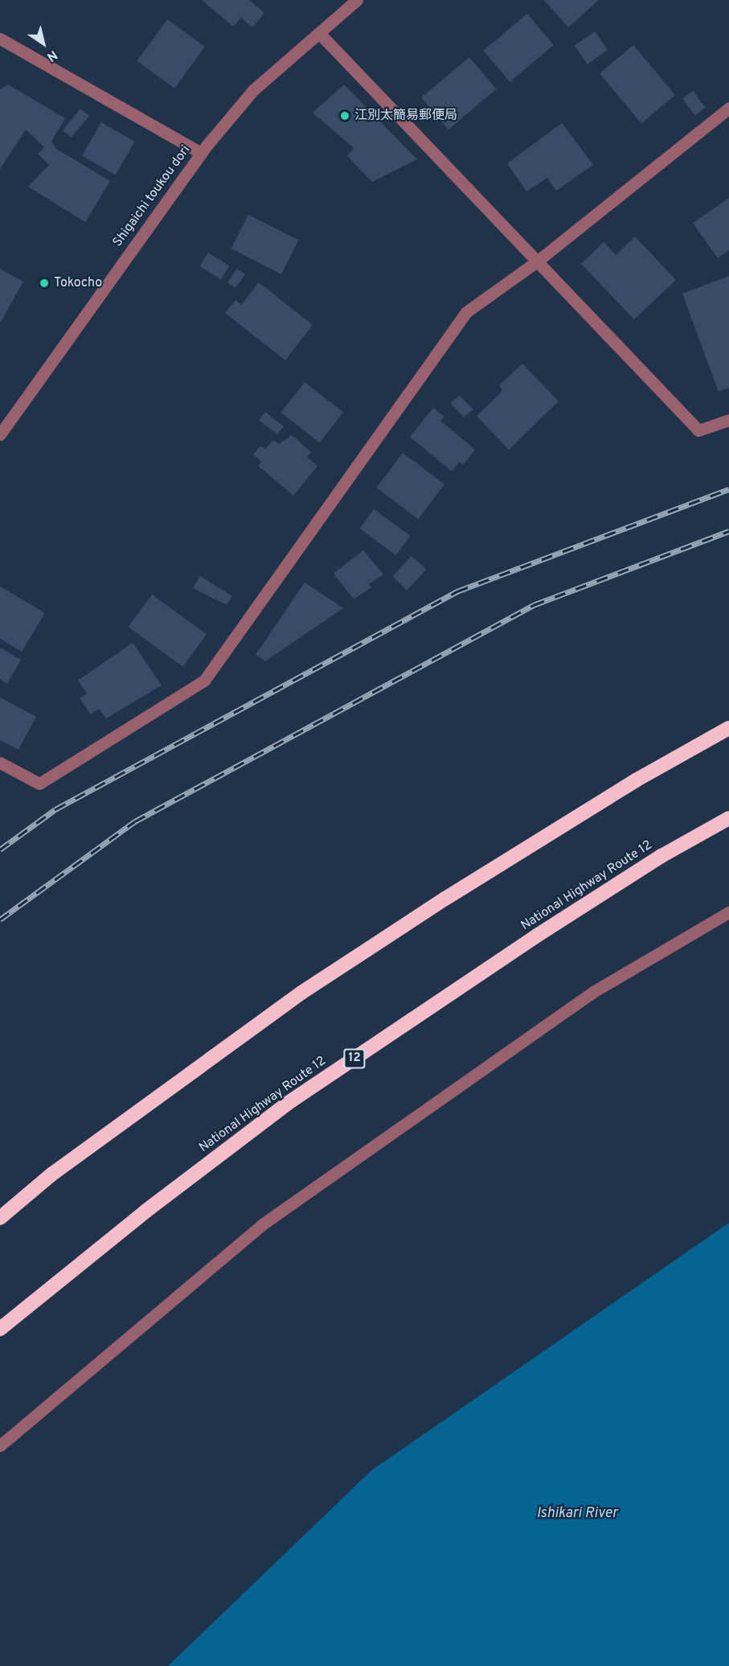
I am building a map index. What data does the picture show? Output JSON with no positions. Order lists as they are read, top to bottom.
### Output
{
  "streets": {
    "highway": ["National Highway Route 12", "12"],
    "street": ["Shigaichi toukou dori"]
  },
  "water": ["Ishikari River"],
  "places": ["江別太簡易郵便局", "Tokocho"],
  "north": "bottom right"
}
